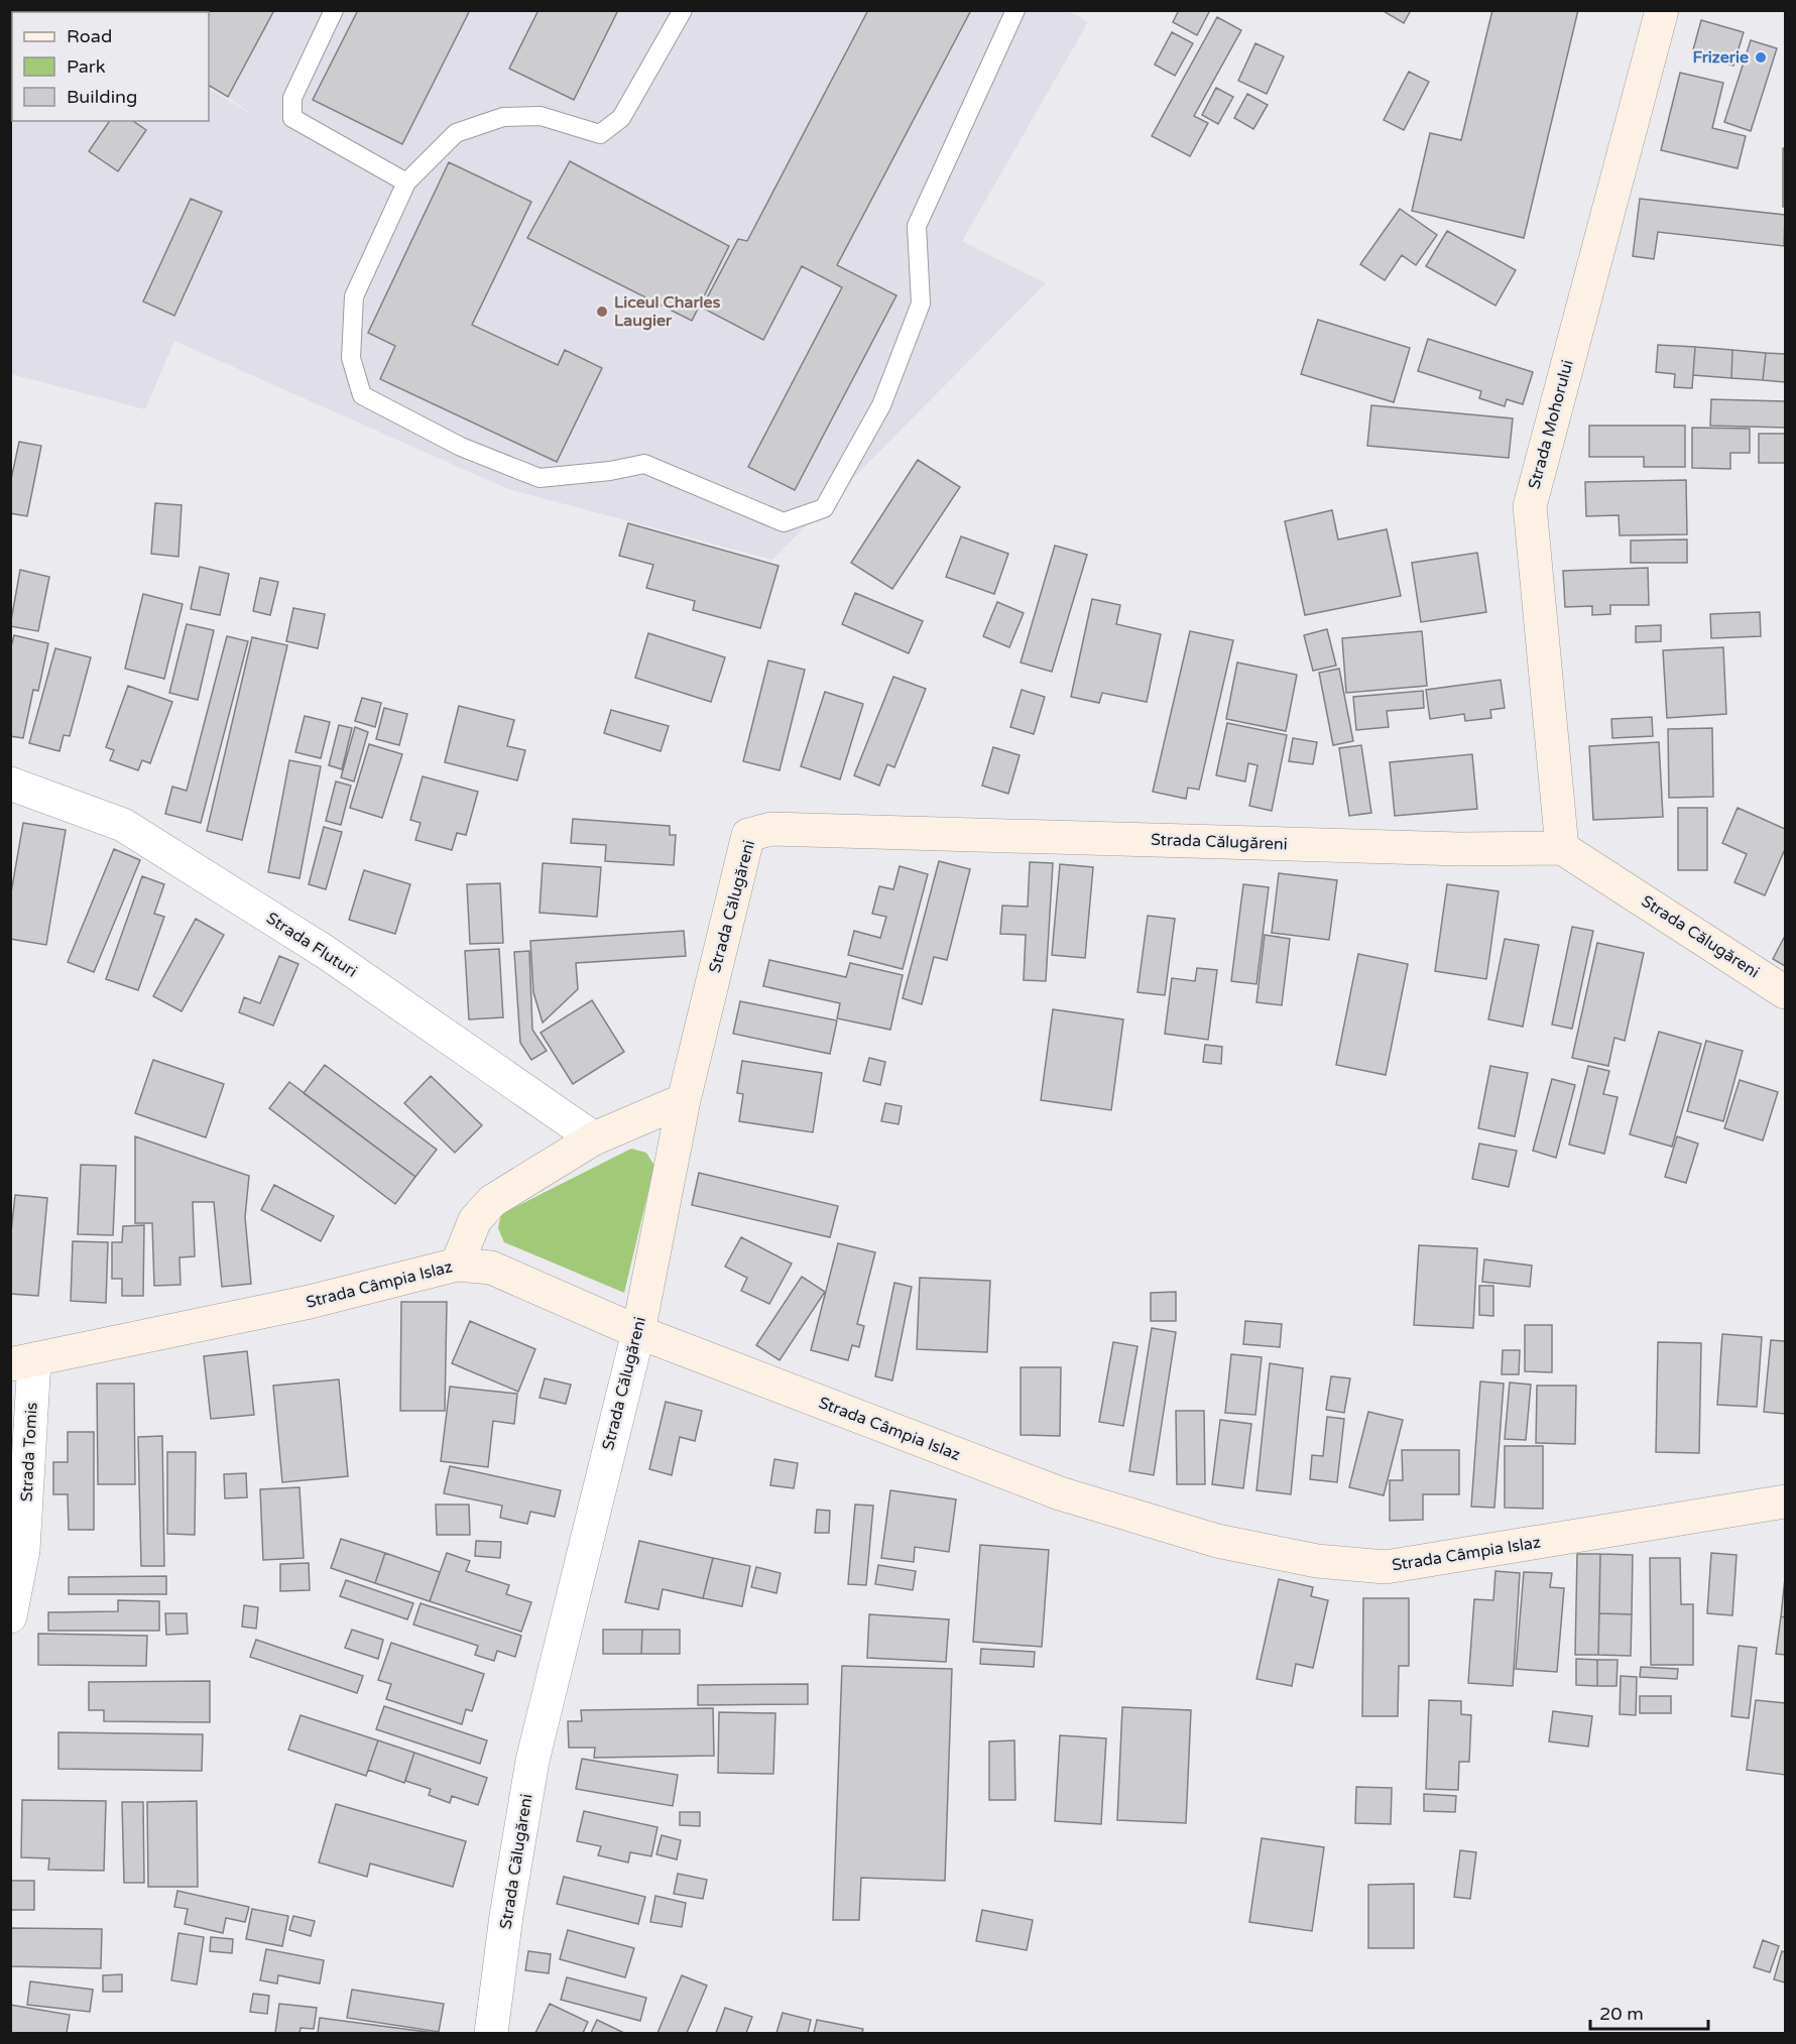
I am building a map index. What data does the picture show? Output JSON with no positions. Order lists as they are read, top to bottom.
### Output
{
  "streets": {
    "street": [
      "Strada Mohorului",
      "Strada Călugăreni",
      "Strada Fluturi",
      "Strada Câmpia Islaz",
      "Strada Tomis"
    ]
  },
  "crossings": [
    ["Strada Mohorului", "Strada Călugăreni"],
    ["Strada Călugăreni", "Strada Câmpia Islaz"],
    ["Strada Câmpia Islaz", "Strada Tomis"]
  ],
  "places": ["Frizerie", "Liceul Charles Laugier"],
  "legend": ["Road", "Park", "Building"],
  "scale_bar": "20 m"
}
